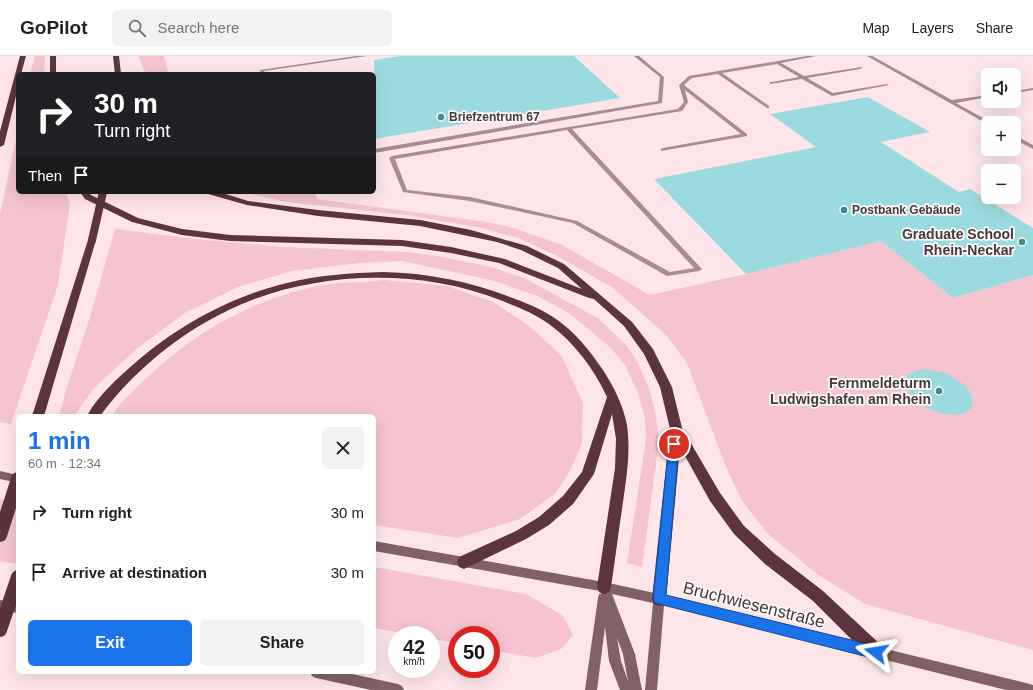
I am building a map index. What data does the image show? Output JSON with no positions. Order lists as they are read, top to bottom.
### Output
{
  "streets": {
    "main road": ["Bruchwiesenstraße"]
  },
  "places": [
    "Briefzentrum 67",
    "Postbank Gebäude",
    "Graduate School Rhein-Neckar",
    "Fernmeldeturm Ludwigshafen am Rhein"
  ],
  "page": {
    "header": "GoPilot",
    "search": "Search here",
    "nav": ["Map", "Layers", "Share"],
    "map_buttons": ["+", "−"],
    "turn": ["30 m", "Turn right"],
    "then": "Then",
    "heading": ["1 min", "60 m · 12:34"],
    "list": [
      {
        "name": "Turn right",
        "value": "30 m"
      },
      {
        "name": "Arrive at destination",
        "value": "30 m"
      }
    ],
    "buttons": ["Exit", "Share"],
    "speed": "42 km/h",
    "limit": "50"
  }
}
